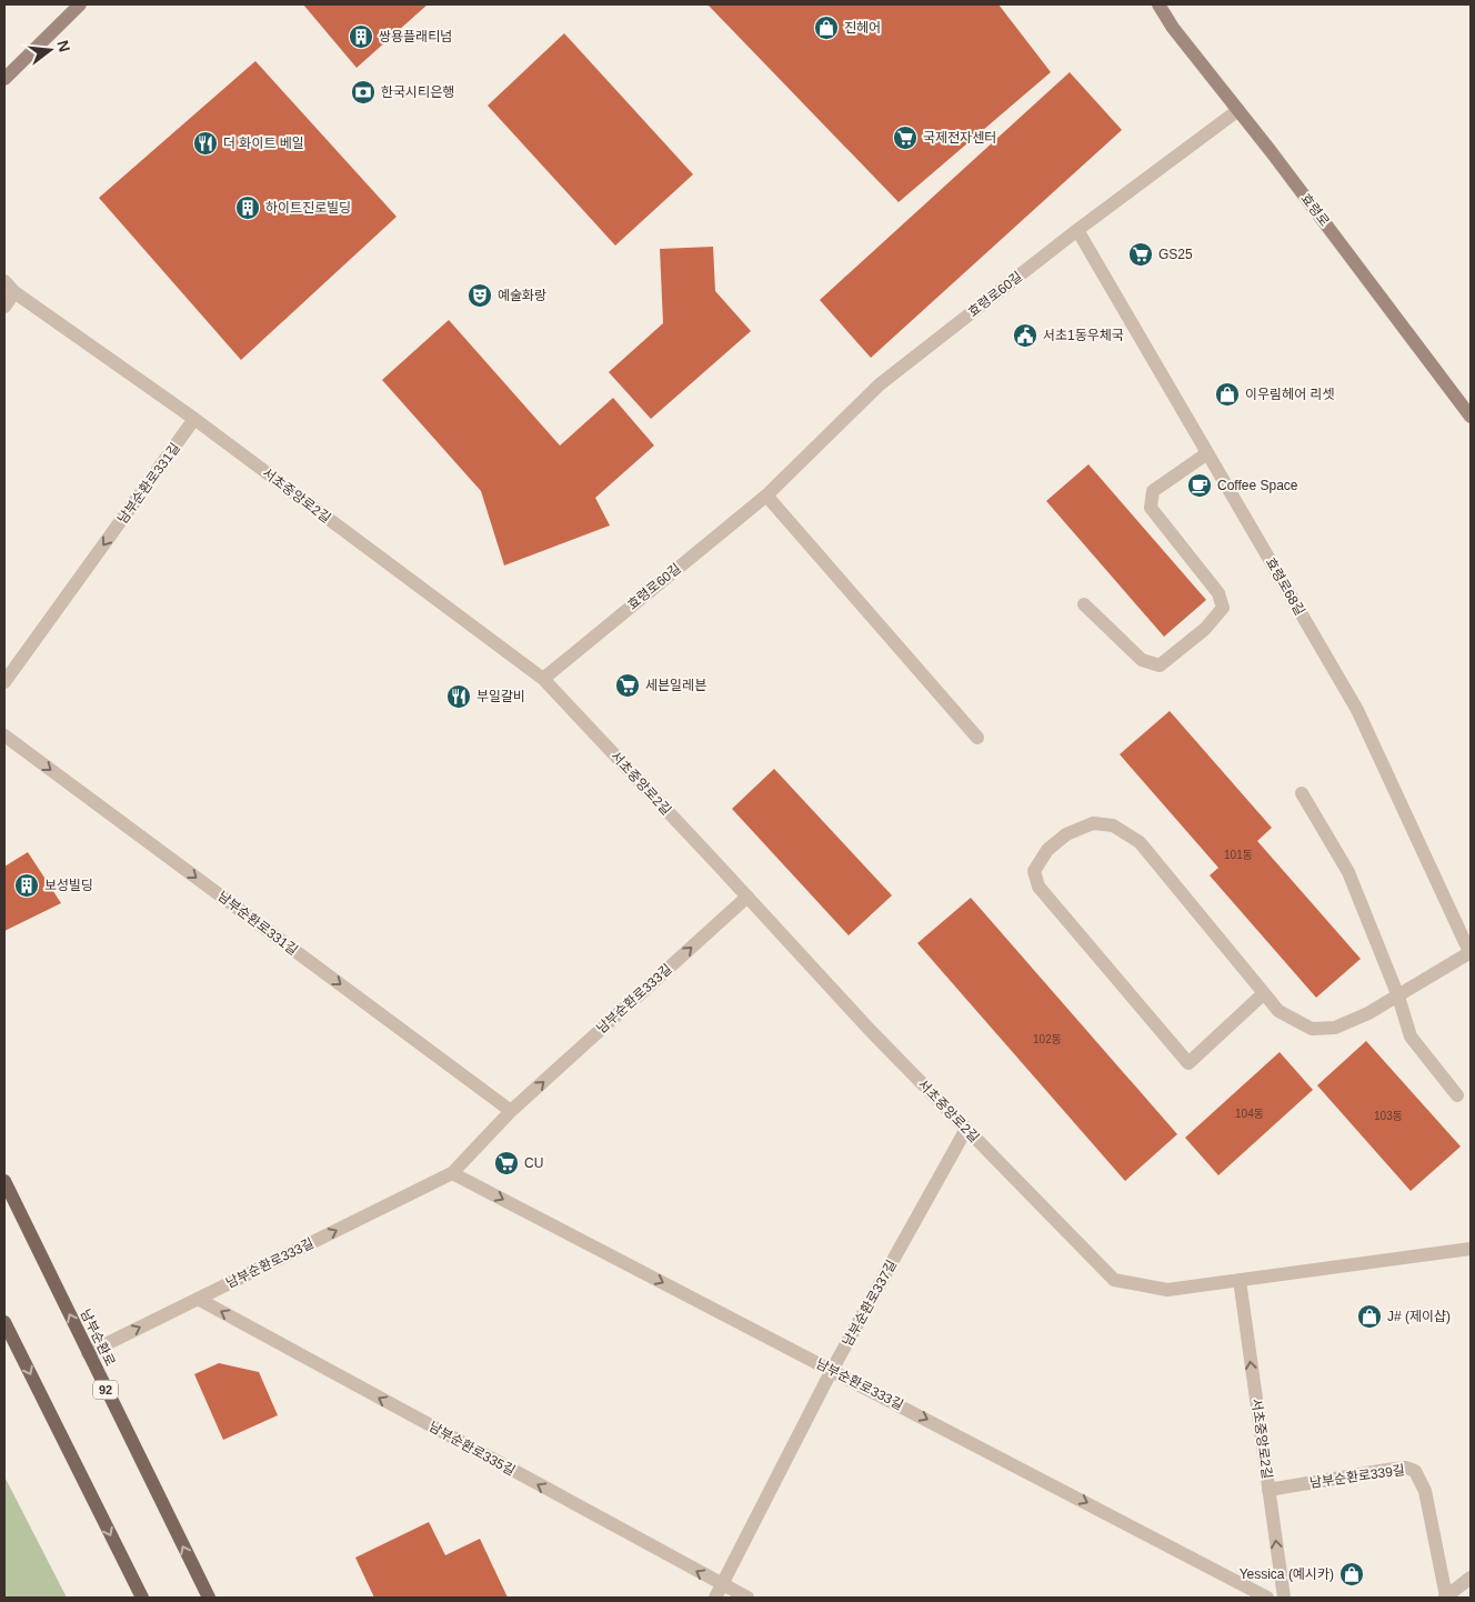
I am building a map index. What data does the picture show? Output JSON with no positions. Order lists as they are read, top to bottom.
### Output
{
  "streets": {
    "main road": ["효령로", "남부순환로", "92"],
    "street": [
      "효령로60길",
      "남부순환로331길",
      "서초중앙로2길",
      "효령로68길",
      "남부순환로333길",
      "남부순환로337길",
      "남부순환로335길",
      "남부순환로339길"
    ]
  },
  "crossings": [
    ["효령로", "효령로60길"],
    ["효령로60길", "서초중앙로2길"],
    ["효령로60길", "효령로68길"],
    ["남부순환로331길", "서초중앙로2길"],
    ["남부순환로331길", "남부순환로333길"],
    ["서초중앙로2길", "남부순환로333길"],
    ["서초중앙로2길", "남부순환로337길"],
    ["서초중앙로2길", "남부순환로339길"],
    ["남부순환로333길", "남부순환로337길"],
    ["남부순환로333길", "남부순환로"],
    ["남부순환로333길", "남부순환로335길"],
    ["남부순환로337길", "남부순환로335길"]
  ],
  "one_way": ["남부순환로333길", "남부순환로335길"],
  "places": {
    "shop": [
      "진헤어",
      "이우림헤어 리셋",
      "J# (제이샵)",
      "Yessica (예시카)"
    ],
    "building": ["쌍용플래티넘", "하이트진로빌딩", "보성빌딩"],
    "bank": ["한국시티은행"],
    "supermarket": [
      "국제전자센터",
      "GS25",
      "세븐일레븐",
      "CU"
    ],
    "restaurant": ["더 화이트 베일", "부일갈비"],
    "theatre": ["예술화랑"],
    "public building": ["서초1동우체국"],
    "cafe": ["Coffee Space"]
  },
  "house_numbers": [
    "101동",
    "102동",
    "104동",
    "103동"
  ],
  "north": "right"
}
